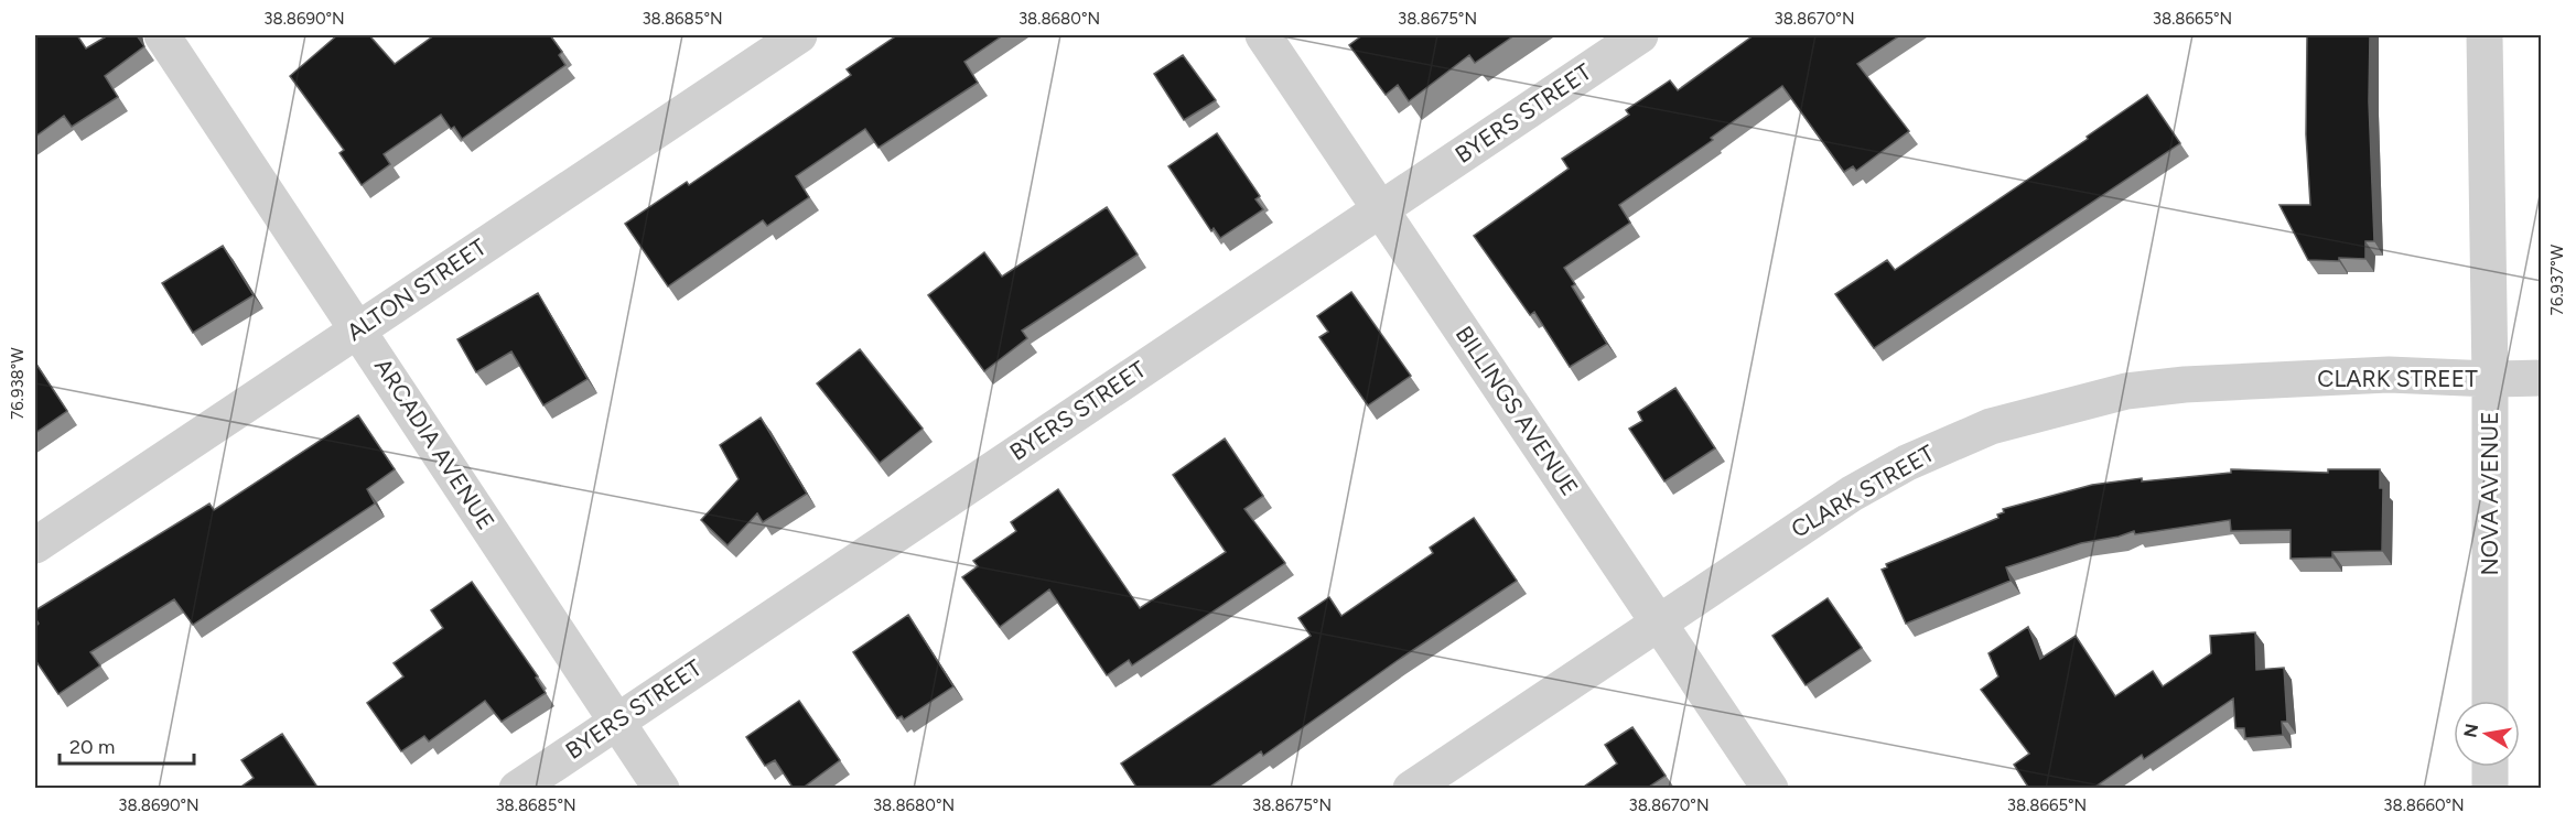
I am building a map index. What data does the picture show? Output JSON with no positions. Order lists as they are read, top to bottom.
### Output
{
  "streets": {
    "street": [
      "BYERS STREET",
      "ALTON STREET",
      "CLARK STREET",
      "BILLINGS AVENUE",
      "ARCADIA AVENUE",
      "NOVA AVENUE"
    ]
  },
  "crossings": [
    ["BYERS STREET", "BILLINGS AVENUE"],
    ["BYERS STREET", "ARCADIA AVENUE"],
    ["ALTON STREET", "ARCADIA AVENUE"],
    ["CLARK STREET", "BILLINGS AVENUE"],
    ["CLARK STREET", "NOVA AVENUE"]
  ],
  "scale_bar": "20 m",
  "north": "left",
  "coordinates": [
    "38.8690°N",
    "38.8685°N",
    "38.8680°N",
    "38.8675°N",
    "38.8670°N",
    "38.8665°N",
    "76.937°W",
    "76.938°W",
    "38.8660°N"
  ]
}
